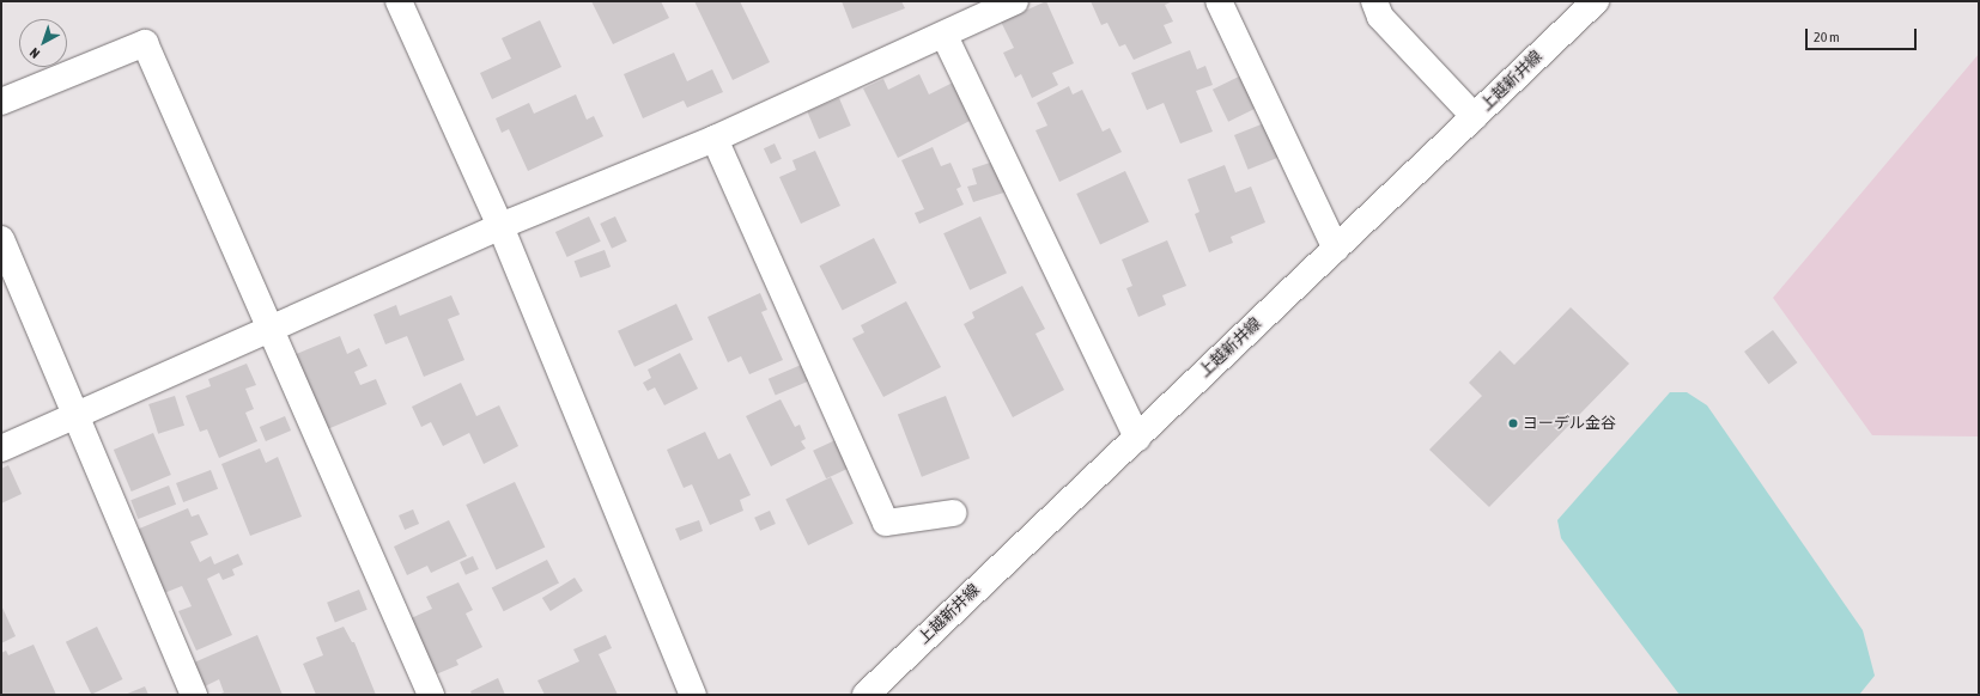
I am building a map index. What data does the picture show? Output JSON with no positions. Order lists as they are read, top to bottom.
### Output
{
  "streets": {
    "street": ["上越新井線"]
  },
  "places": ["ヨーデル金谷"],
  "scale_bar": "20 m",
  "north": "bottom left"
}
